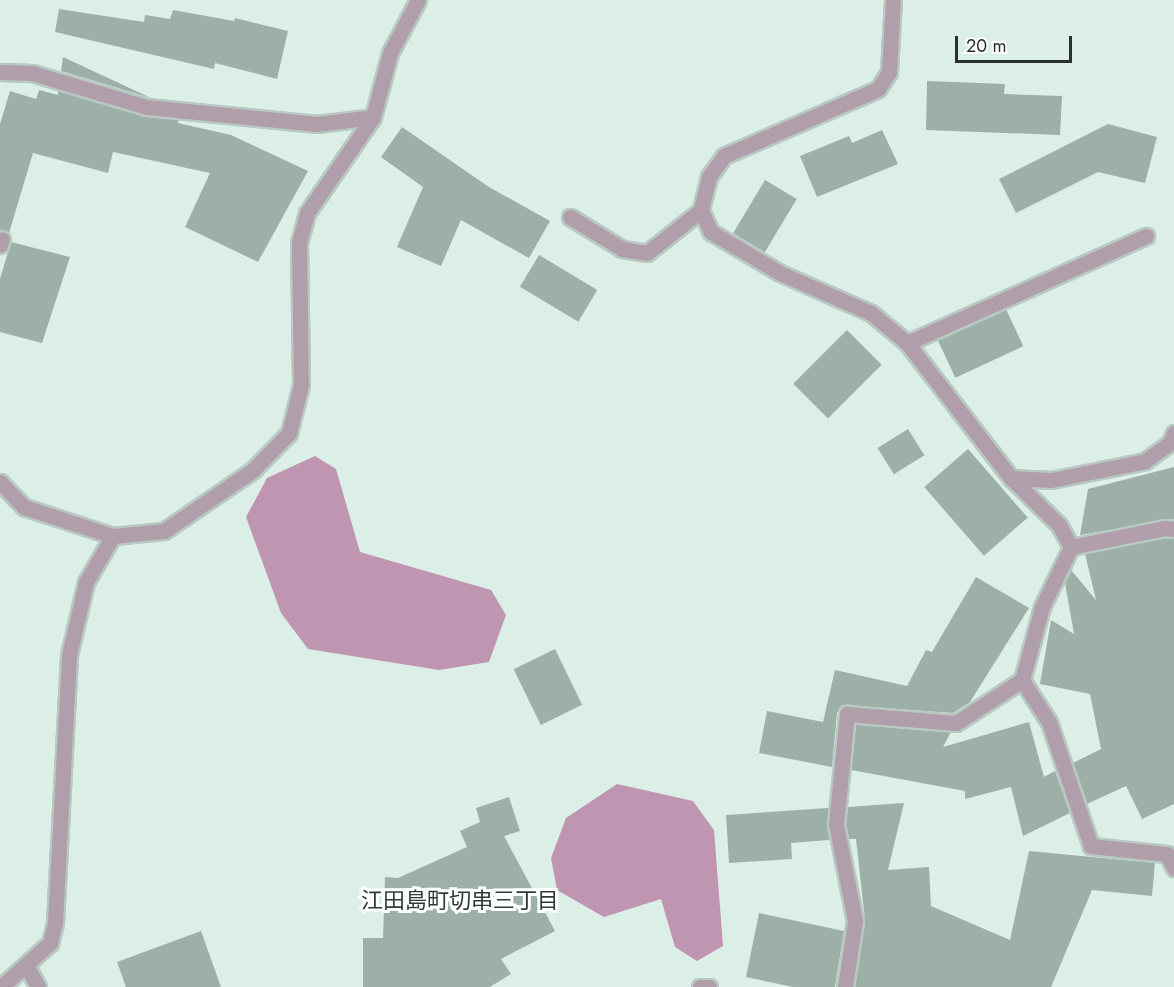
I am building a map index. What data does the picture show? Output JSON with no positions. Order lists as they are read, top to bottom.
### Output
{
  "districts": ["江田島町切串三丁目"],
  "scale_bar": "20 m"
}
